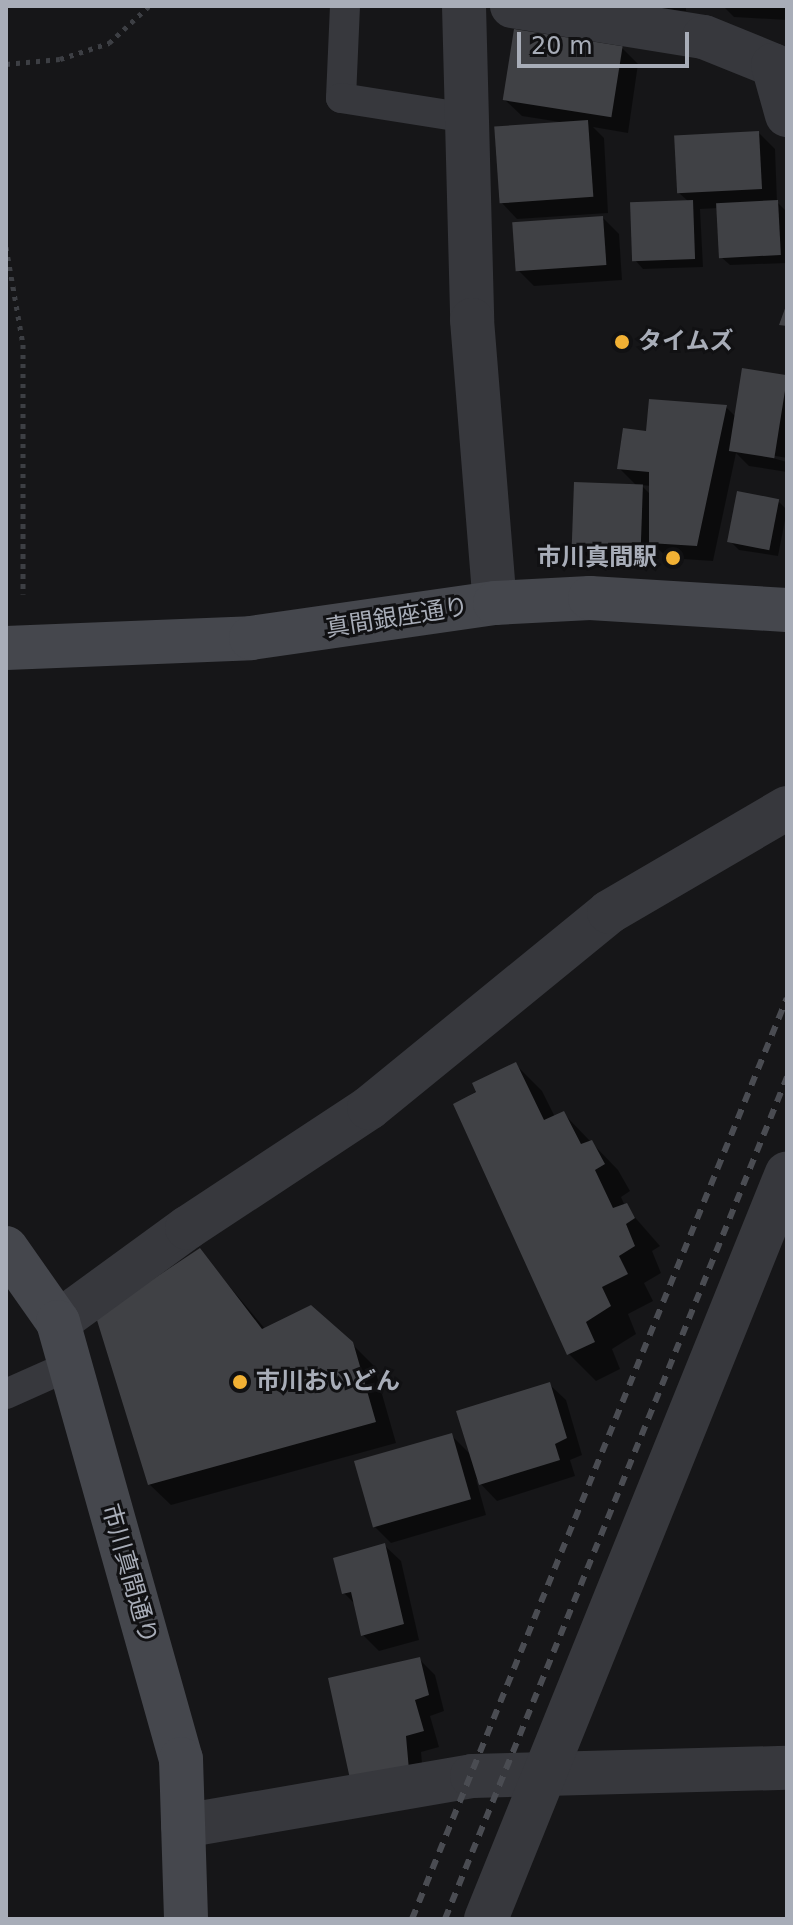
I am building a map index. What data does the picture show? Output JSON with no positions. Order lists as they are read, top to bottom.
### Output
{
  "streets": {
    "street": ["真間銀座通り", "市川真間通り"]
  },
  "places": ["タイムズ", "市川真間駅", "市川おいどん"],
  "scale_bar": "20 m"
}
